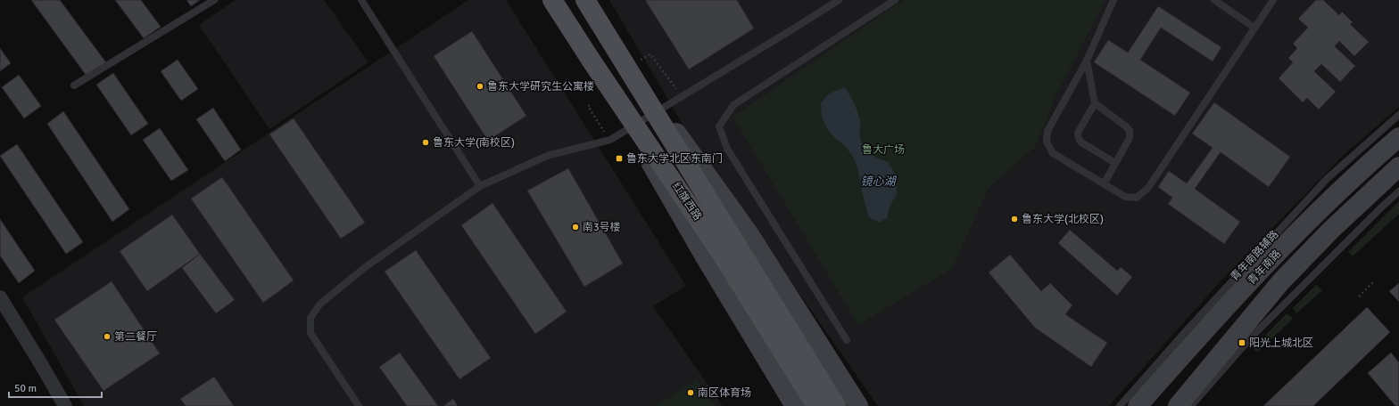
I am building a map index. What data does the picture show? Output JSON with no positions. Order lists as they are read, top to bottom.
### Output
{
  "streets": {
    "main road": ["红旗西路", "青年南路"],
    "lane": ["青年南路辅路"]
  },
  "water": ["镜心湖"],
  "parks": ["鲁大广场"],
  "places": {
    "other": [
      "鲁东大学研究生公寓楼",
      "鲁东大学(南校区)",
      "鲁东大学(北校区)",
      "南3号楼",
      "第二餐厅",
      "南区体育场"
    ],
    "transit": ["鲁东大学北区东南门", "阳光上城北区"]
  },
  "scale_bar": "50 m"
}
